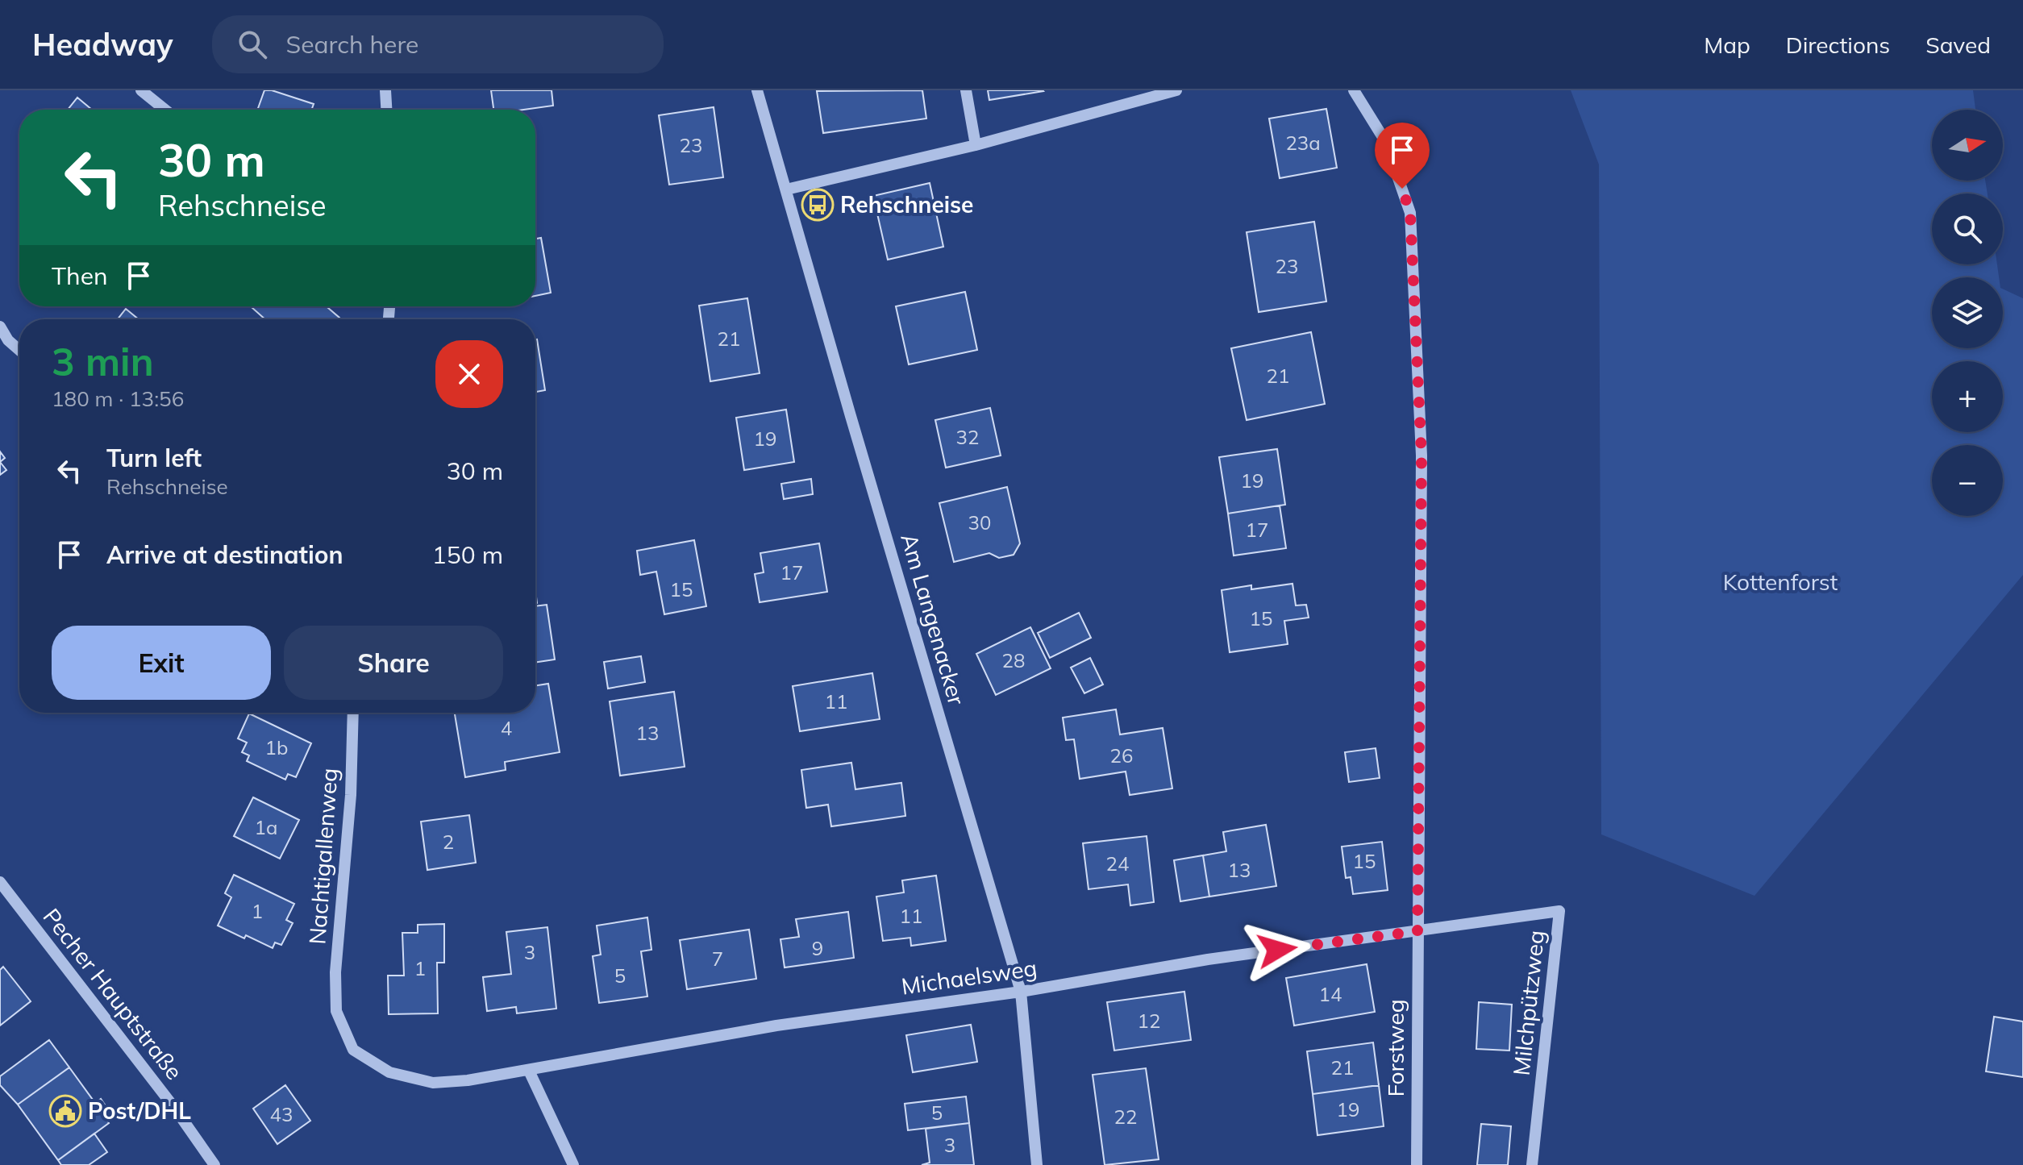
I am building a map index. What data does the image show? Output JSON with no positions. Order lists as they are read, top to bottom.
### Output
{
  "streets": {
    "street": [
      "Am Langenacker",
      "Nachtigallenweg",
      "Michaelsweg",
      "Pecher Hauptstraße",
      "Milchpützweg",
      "Forstweg"
    ]
  },
  "crossings": [
    ["Am Langenacker", "Michaelsweg"],
    ["Nachtigallenweg", "Michaelsweg"],
    ["Michaelsweg", "Milchpützweg"],
    ["Michaelsweg", "Forstweg"],
    ["Milchpützweg", "Forstweg"]
  ],
  "parks": ["Kottenforst"],
  "places": {
    "bus stop": ["Rehschneise"],
    "public building": ["Post/DHL"]
  },
  "house_numbers": [
    "23a",
    "23",
    "23",
    "21",
    "21",
    "32",
    "19",
    "19",
    "30",
    "17",
    "17",
    "15",
    "15",
    "28",
    "11",
    "4",
    "13",
    "1b",
    "26",
    "1a",
    "2",
    "15",
    "24",
    "13",
    "1",
    "11",
    "9",
    "3",
    "7",
    "1",
    "5",
    "14",
    "12",
    "21",
    "19",
    "5",
    "43",
    "22",
    "3"
  ],
  "north": "right",
  "page": {
    "header": "Headway",
    "search": "Search here",
    "nav": ["Map", "Directions", "Saved"],
    "map_buttons": ["+", "−"],
    "turn": ["30 m", "Rehschneise"],
    "then": "Then",
    "heading": ["3 min", "180 m · 13:56"],
    "list": [
      {
        "name": "Turn left",
        "note": "Rehschneise",
        "value": "30 m"
      },
      {
        "name": "Arrive at destination",
        "value": "150 m"
      }
    ],
    "buttons": ["Exit", "Share"]
  }
}
